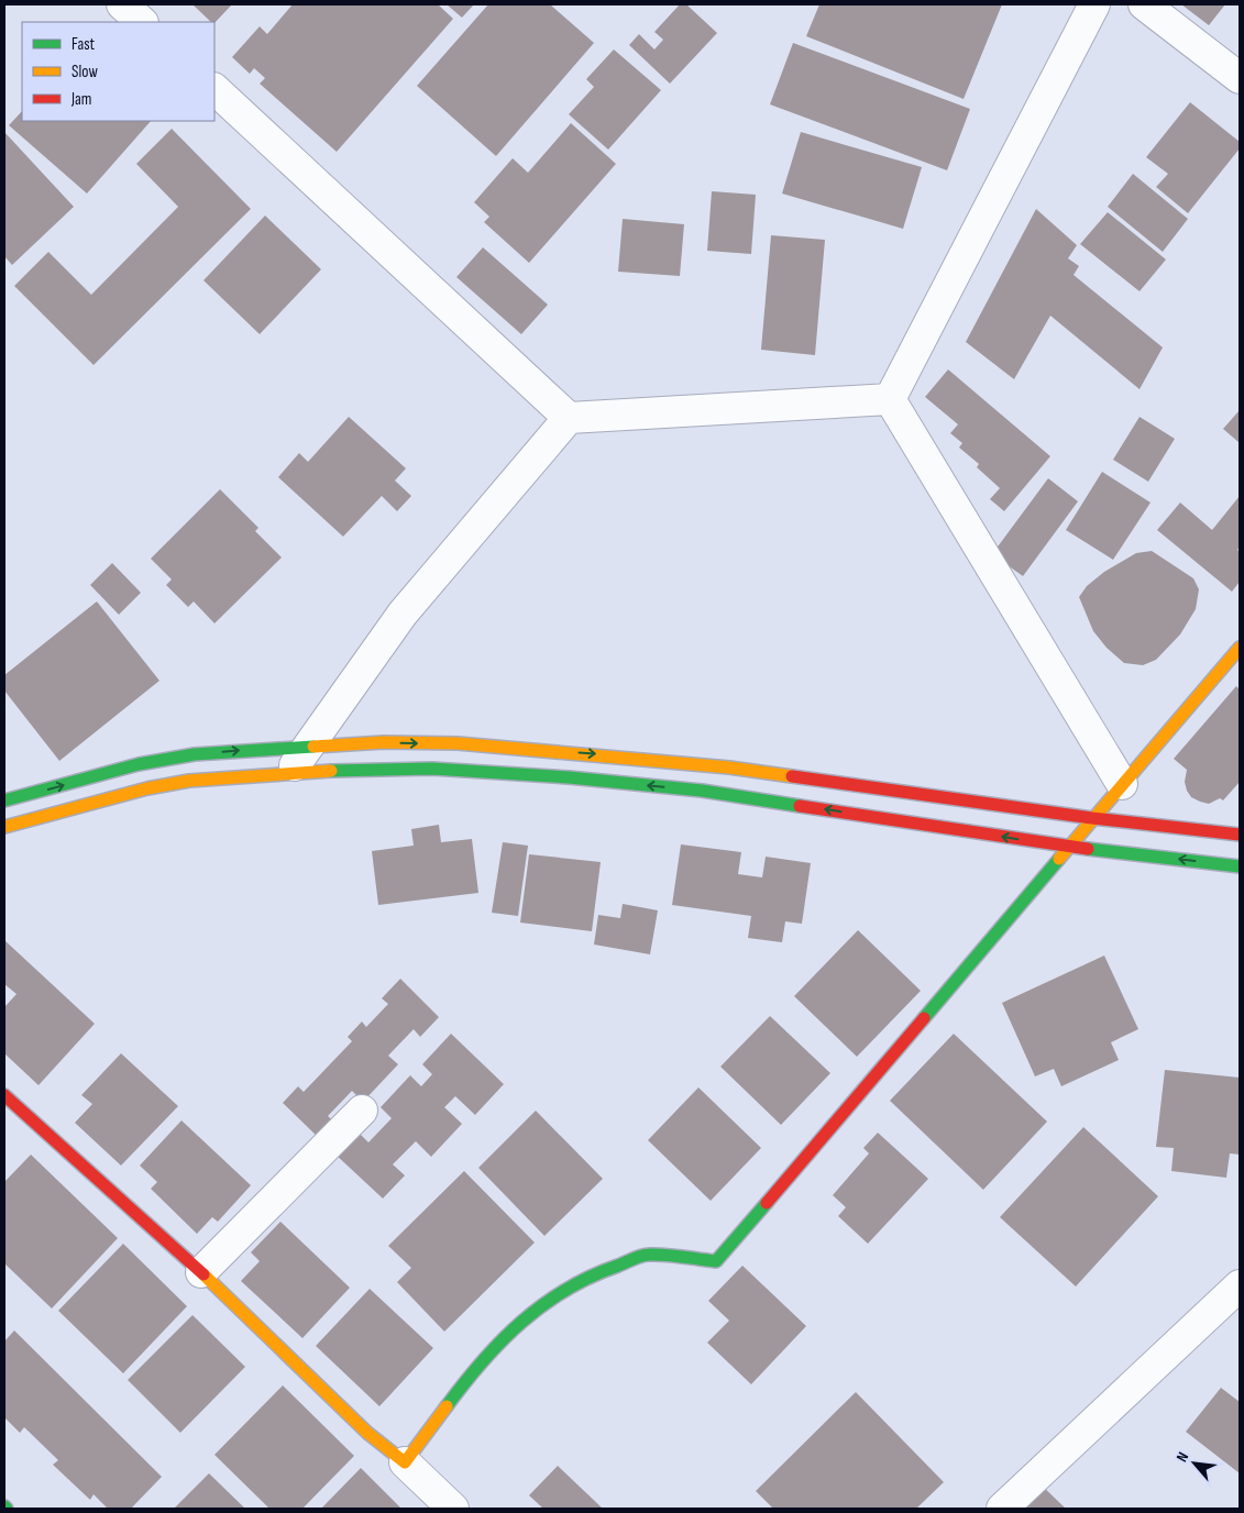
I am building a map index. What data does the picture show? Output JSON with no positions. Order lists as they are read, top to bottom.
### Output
{
  "legend": ["Fast", "Slow", "Jam"],
  "north": "top left"
}
